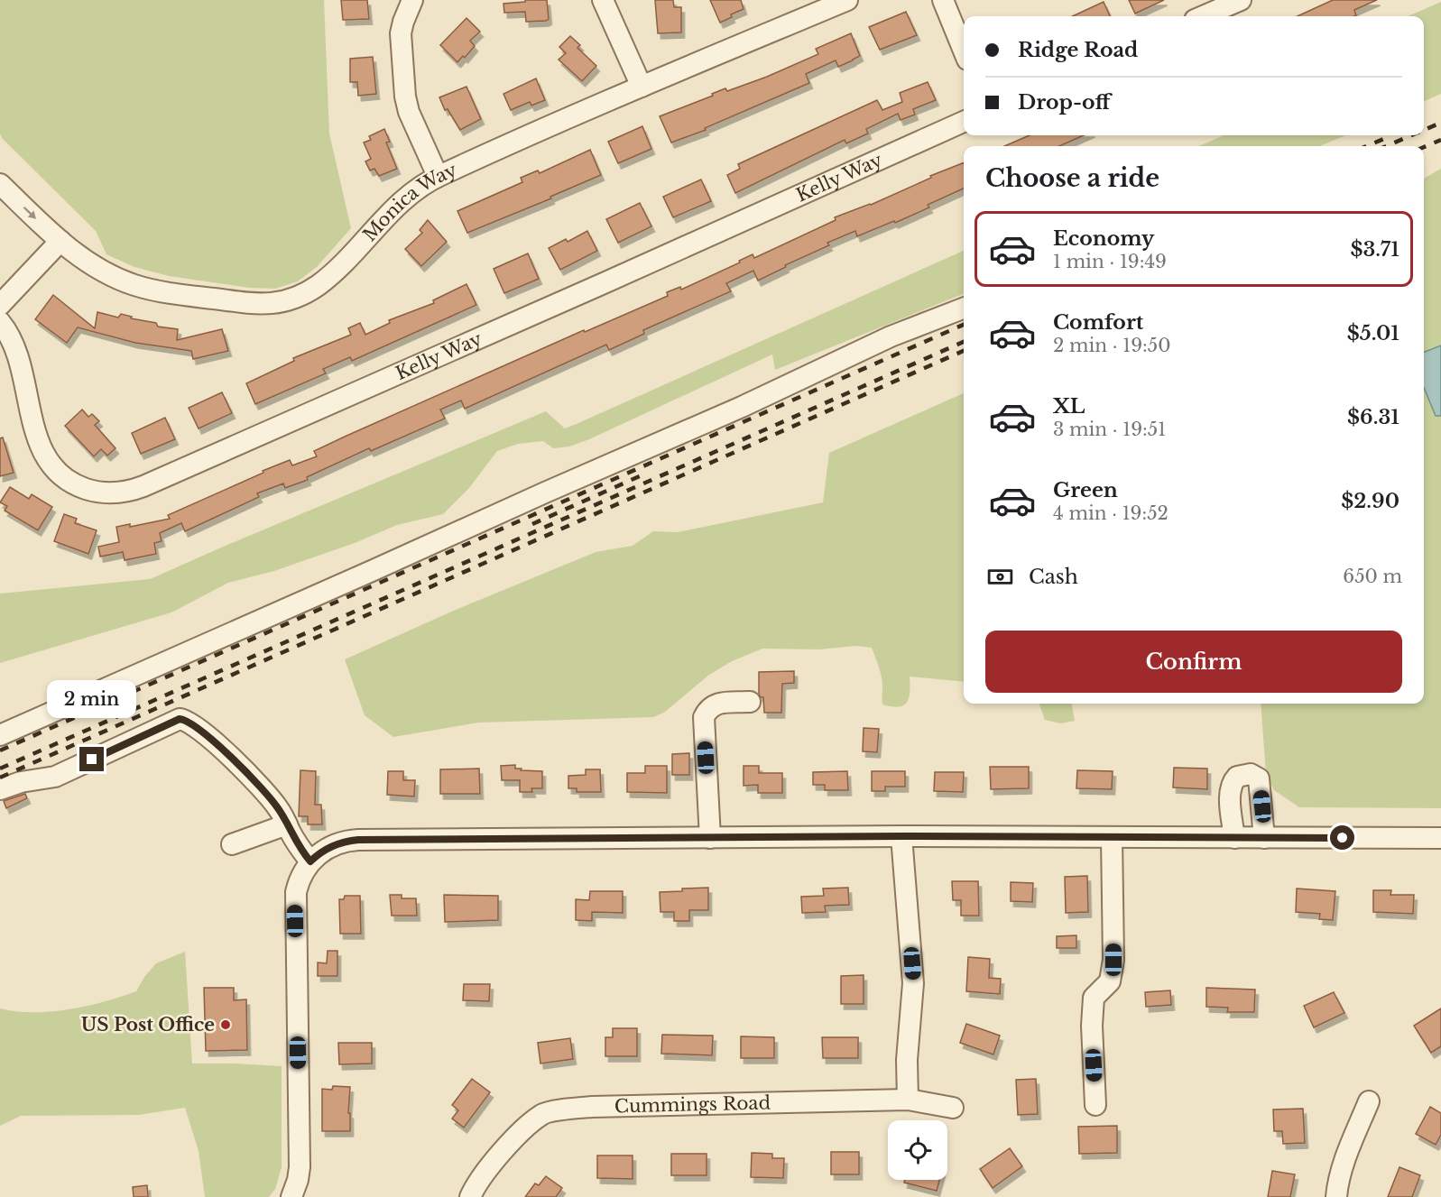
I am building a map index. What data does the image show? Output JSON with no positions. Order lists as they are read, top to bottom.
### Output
{
  "streets": {
    "street": ["Kelly Way", "Monica Way", "Cummings Road"]
  },
  "places": ["US Post Office"],
  "page": {
    "banner": ["Ridge Road", "Drop-off"],
    "heading": "Choose a ride",
    "list": [
      {
        "name": "Economy",
        "note": "1 min · 19:49",
        "value": "$3.71"
      },
      {
        "name": "Comfort",
        "note": "2 min · 19:50",
        "value": "$5.01"
      },
      {
        "name": "XL",
        "note": "3 min · 19:51",
        "value": "$6.31"
      },
      {
        "name": "Green",
        "note": "4 min · 19:52",
        "value": "$2.90"
      }
    ],
    "pay": ["Cash", "650 m"],
    "buttons": "Confirm",
    "bubble": "2 min"
  }
}
